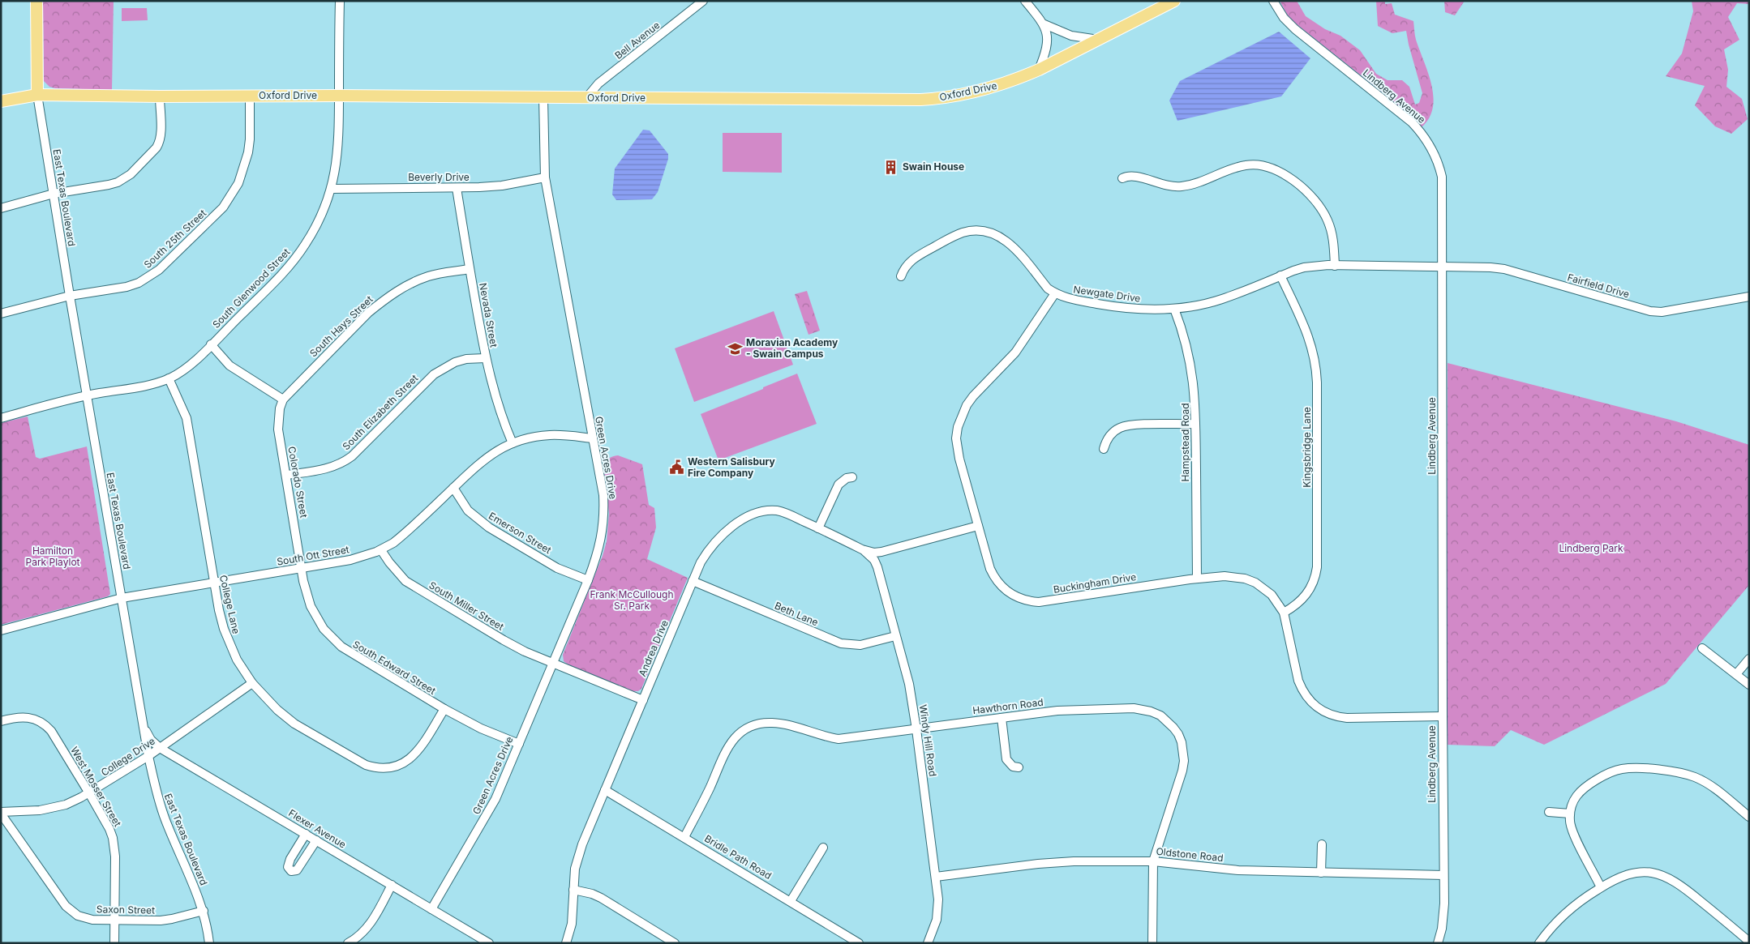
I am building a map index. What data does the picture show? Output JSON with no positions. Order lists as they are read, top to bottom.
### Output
{
  "streets": {
    "main road": ["Oxford Drive"],
    "street": [
      "Bell Avenue",
      "Lindberg Avenue",
      "Beverly Drive",
      "East Texas Boulevard",
      "South 25th Street",
      "Fairfield Drive",
      "South Glenwood Street",
      "Newgate Drive",
      "Nevada Street",
      "South Hays Street",
      "South Elizabeth Street",
      "Hampstead Road",
      "Kingsbridge Lane",
      "Green Acres Drive",
      "Colorado Street",
      "Emerson Street",
      "South Ott Street",
      "Buckingham Drive",
      "College Lane",
      "South Miller Street",
      "Beth Lane",
      "Andrea Drive",
      "South Edward Street",
      "Hawthorn Road",
      "Windy Hill Road",
      "College Drive",
      "West Mosser Street",
      "Flexer Avenue",
      "Oldstone Road",
      "Bridle Path Road",
      "Saxon Street"
    ]
  },
  "crossings": [
    ["Bell Avenue", "Oxford Drive"],
    ["Oxford Drive", "East Texas Boulevard"],
    ["Oxford Drive", "South 25th Street"],
    ["Oxford Drive", "South Glenwood Street"],
    ["Oxford Drive", "Green Acres Drive"],
    ["Lindberg Avenue", "Fairfield Drive"],
    ["Lindberg Avenue", "Newgate Drive"],
    ["Lindberg Avenue", "Buckingham Drive"],
    ["Lindberg Avenue", "Oldstone Road"],
    ["Beverly Drive", "South Glenwood Street"],
    ["Beverly Drive", "Nevada Street"],
    ["Beverly Drive", "Green Acres Drive"],
    ["East Texas Boulevard", "South 25th Street"],
    ["East Texas Boulevard", "South Glenwood Street"],
    ["East Texas Boulevard", "South Ott Street"],
    ["East Texas Boulevard", "College Drive"],
    ["East Texas Boulevard", "Flexer Avenue"],
    ["East Texas Boulevard", "Saxon Street"],
    ["Fairfield Drive", "Newgate Drive"],
    ["South Glenwood Street", "College Lane"],
    ["Newgate Drive", "Hampstead Road"],
    ["Newgate Drive", "Kingsbridge Lane"],
    ["Newgate Drive", "Buckingham Drive"],
    ["Nevada Street", "South Hays Street"],
    ["Nevada Street", "South Elizabeth Street"],
    ["Nevada Street", "South Ott Street"],
    ["South Hays Street", "Colorado Street"],
    ["South Elizabeth Street", "Colorado Street"],
    ["Hampstead Road", "Buckingham Drive"],
    ["Kingsbridge Lane", "Buckingham Drive"],
    ["Green Acres Drive", "Emerson Street"],
    ["Green Acres Drive", "South Ott Street"],
    ["Green Acres Drive", "South Miller Street"],
    ["Green Acres Drive", "South Edward Street"],
    ["Green Acres Drive", "Flexer Avenue"],
    ["Colorado Street", "South Ott Street"],
    ["Colorado Street", "South Edward Street"],
    ["Emerson Street", "South Ott Street"],
    ["South Ott Street", "College Lane"],
    ["South Ott Street", "South Miller Street"],
    ["South Ott Street", "South Edward Street"],
    ["Buckingham Drive", "Andrea Drive"],
    ["College Lane", "South Edward Street"],
    ["College Lane", "College Drive"],
    ["South Miller Street", "Andrea Drive"],
    ["Beth Lane", "Andrea Drive"],
    ["Beth Lane", "Windy Hill Road"],
    ["Andrea Drive", "Windy Hill Road"],
    ["Andrea Drive", "Bridle Path Road"],
    ["Hawthorn Road", "Windy Hill Road"],
    ["Hawthorn Road", "Oldstone Road"],
    ["Hawthorn Road", "Bridle Path Road"],
    ["Windy Hill Road", "Oldstone Road"],
    ["College Drive", "West Mosser Street"],
    ["College Drive", "Flexer Avenue"],
    ["College Drive", "Saxon Street"],
    ["West Mosser Street", "Saxon Street"]
  ],
  "parks": ["Lindberg Park", "Hamilton Park Playlot", "Frank McCullough Sr. Park"],
  "places": {
    "building": ["Swain House"],
    "school or university": ["Moravian Academy - Swain Campus"],
    "public building": ["Western Salisbury Fire Company"]
  }
}
